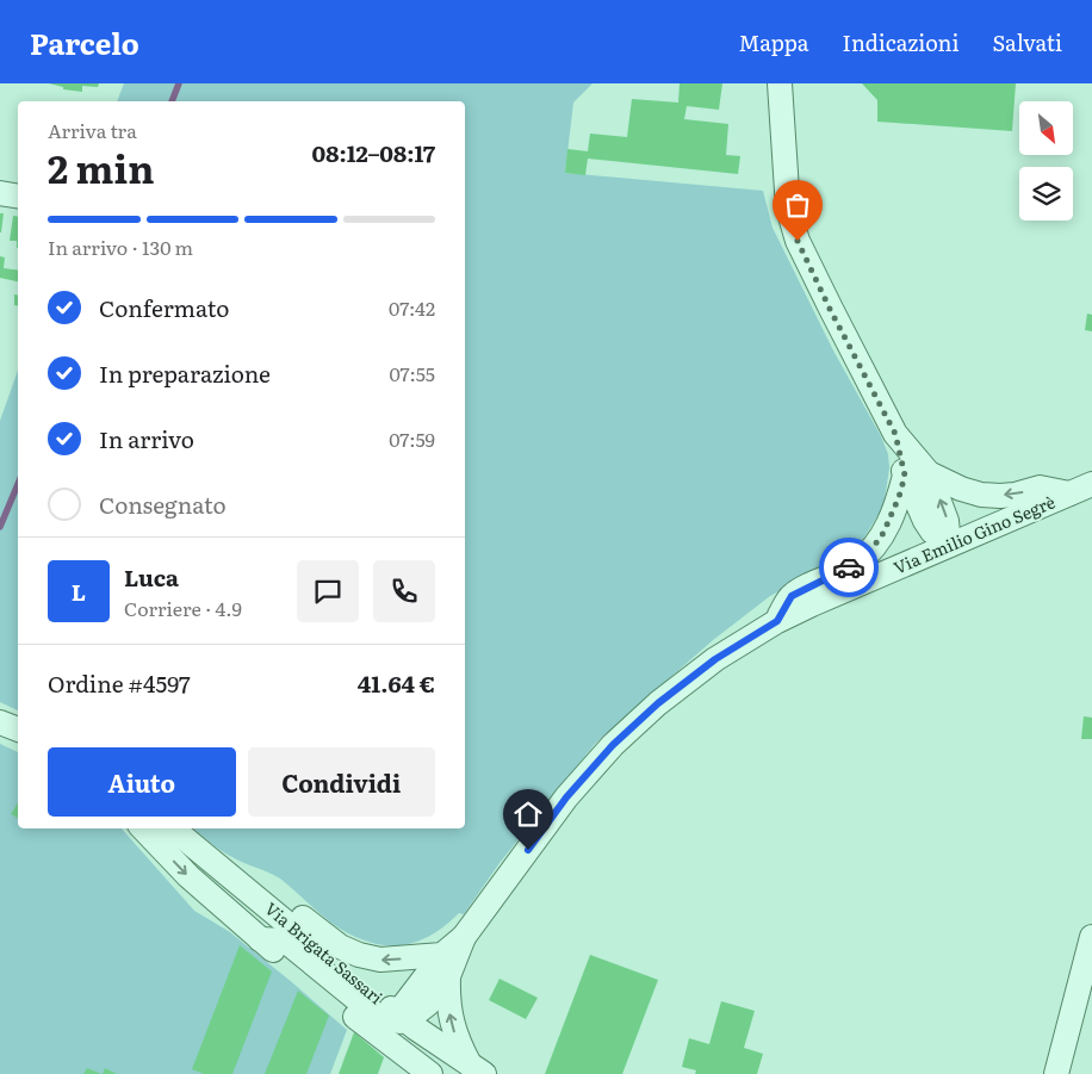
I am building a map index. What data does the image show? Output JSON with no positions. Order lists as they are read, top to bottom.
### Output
{
  "streets": {
    "street": ["Via Emilio Gino Segrè", "Via Brigata Sassari"]
  },
  "crossings": [
    ["Via Emilio Gino Segrè", "Via Brigata Sassari"]
  ],
  "north": "bottom right",
  "page": {
    "header": "Parcelo",
    "nav": ["Mappa", "Indicazioni", "Salvati"],
    "heading": ["2 min", "Arriva tra", "08:12–08:17"],
    "panel": [
      "Luca",
      "Corriere · 4.9",
      "Ordine #4597",
      "41.64 €"
    ],
    "bar": "In arrivo · 130 m",
    "list": [
      ["Confermato", "07:42"],
      ["In preparazione", "07:55"],
      ["In arrivo", "07:59"],
      "Consegnato"
    ],
    "round": "L",
    "buttons": ["Aiuto", "Condividi"]
  }
}
